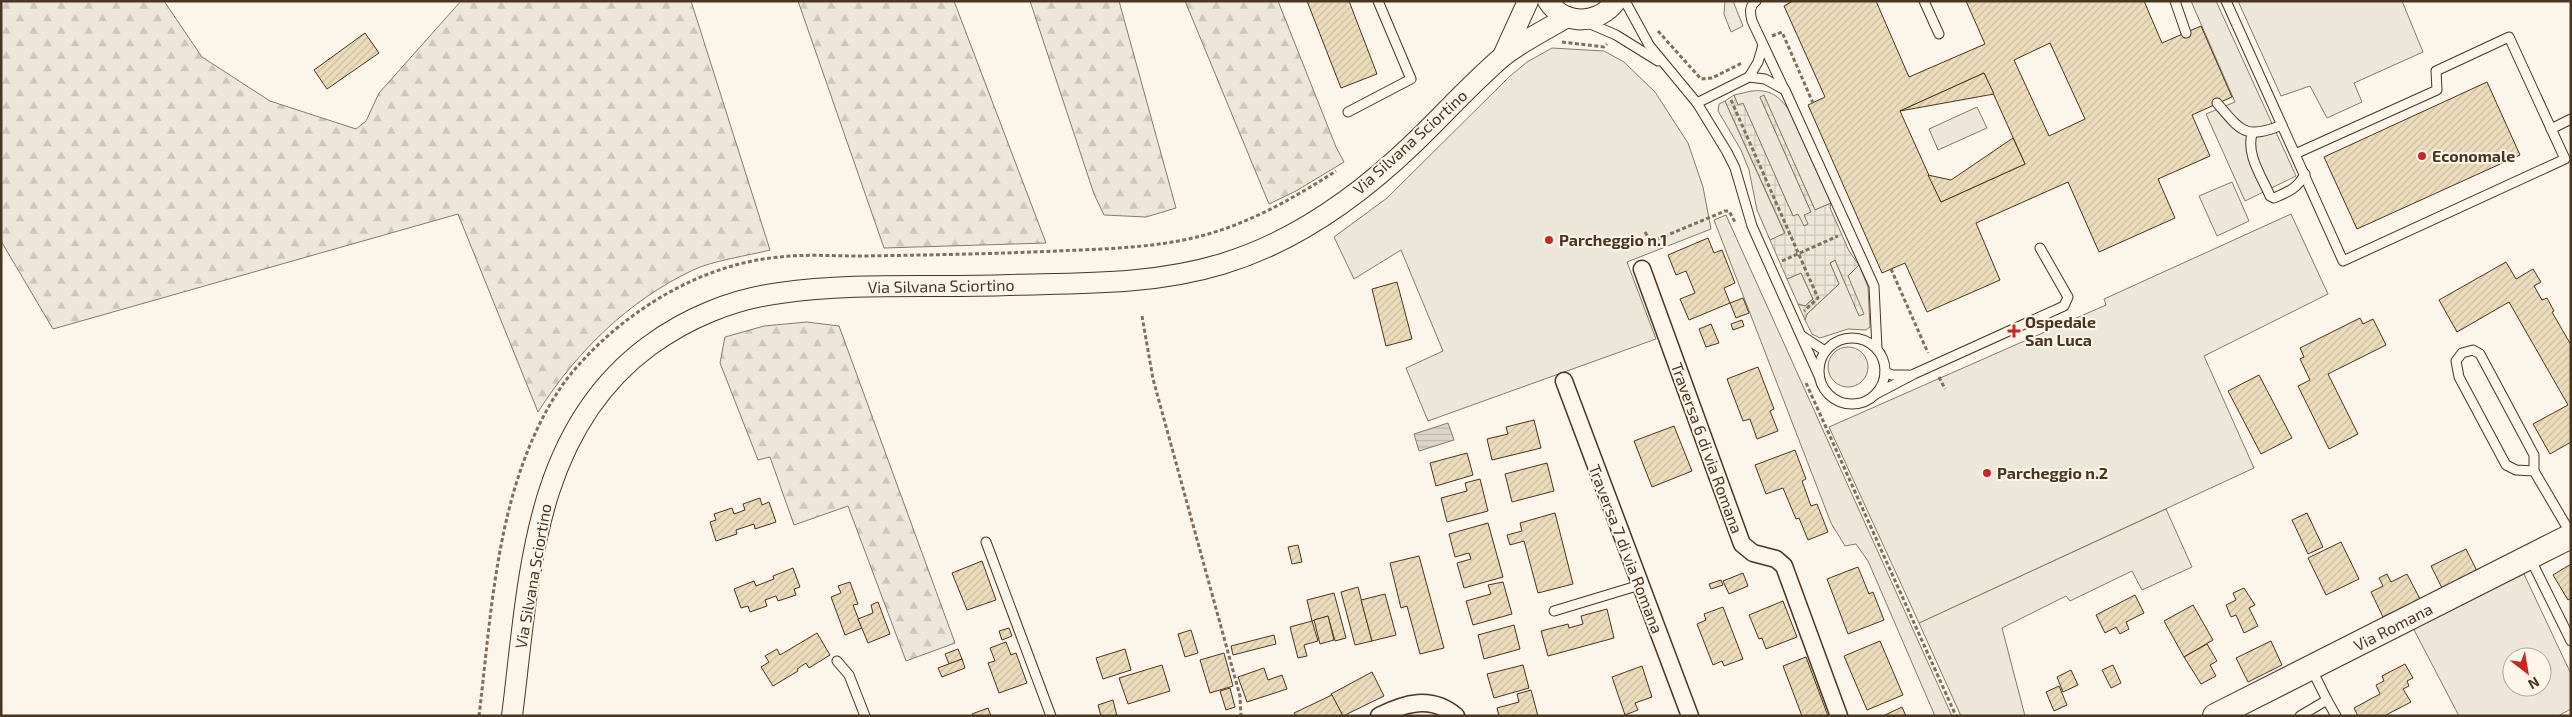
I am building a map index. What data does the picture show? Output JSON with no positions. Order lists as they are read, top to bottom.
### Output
{
  "streets": {
    "main road": ["Via Romana"],
    "street": ["Via Silvana Sciortino", "Traversa 6 di via Romana", "Traversa 7 di via Romana"]
  },
  "places": {
    "other": ["Economale", "Parcheggio n.1", "Parcheggio n.2"],
    "health": ["Ospedale San Luca"]
  },
  "north": "bottom right"
}
